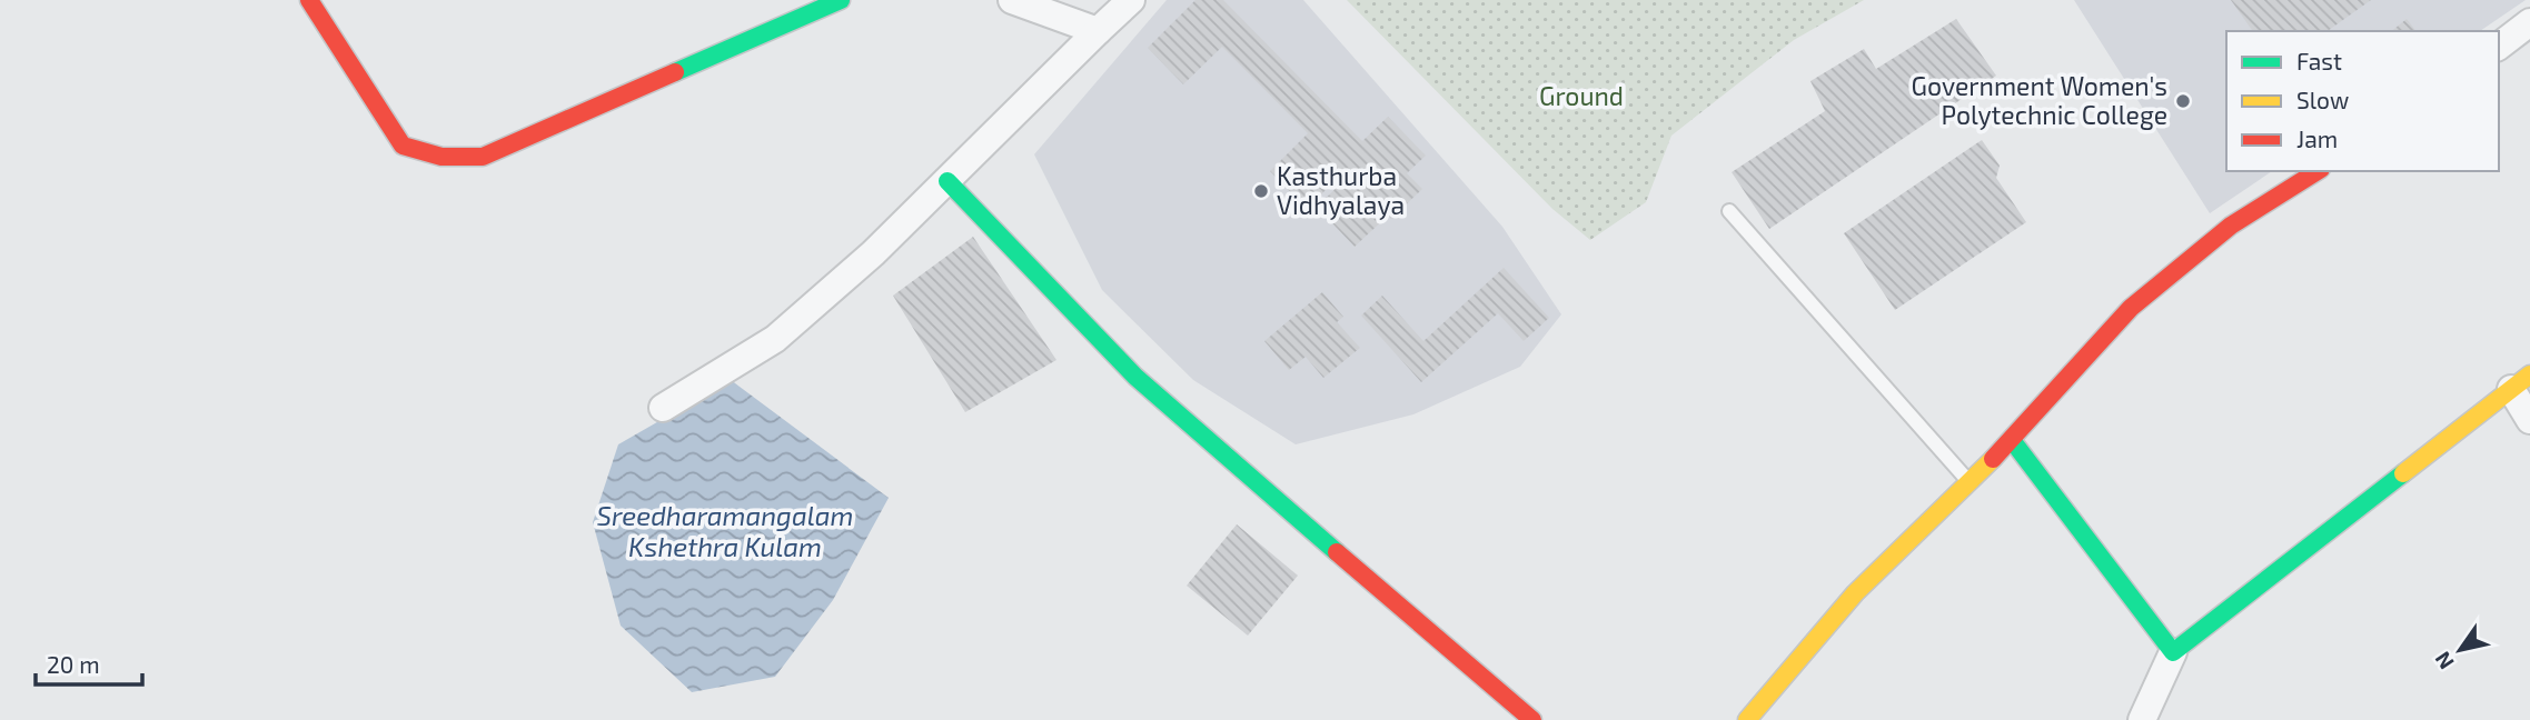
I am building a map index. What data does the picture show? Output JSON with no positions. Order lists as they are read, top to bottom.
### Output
{
  "water": ["Sreedharamangalam Kshethra Kulam"],
  "parks": ["Ground"],
  "places": ["Government Women's Polytechnic College", "Kasthurba Vidhyalaya"],
  "legend": ["Fast", "Slow", "Jam"],
  "scale_bar": "20 m",
  "north": "bottom left"
}
